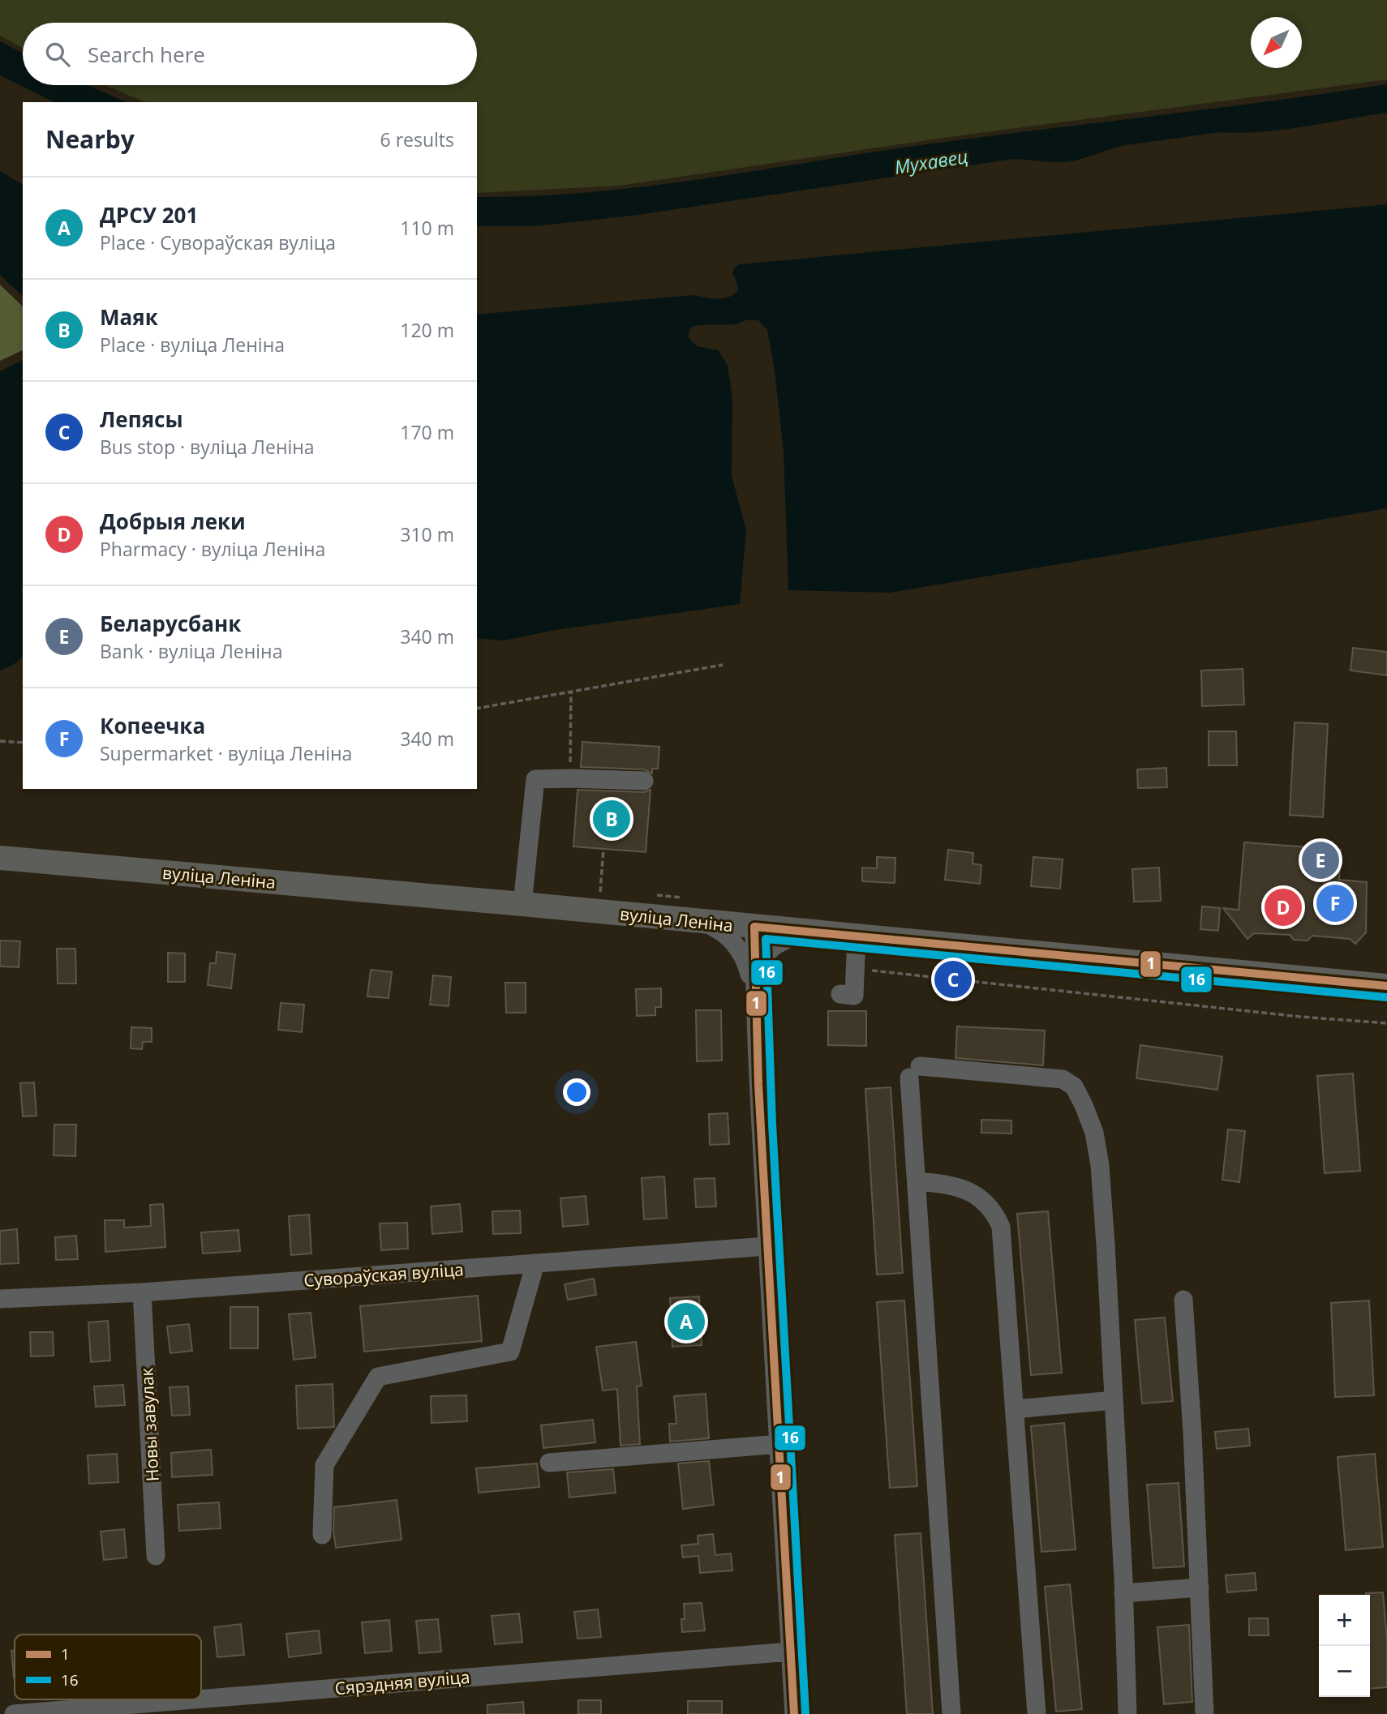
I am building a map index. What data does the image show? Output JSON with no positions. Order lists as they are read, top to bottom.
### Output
{
  "streets": {
    "main road": ["вуліца Леніна"],
    "street": ["Сувораўская вуліца", "Новы завулак", "Сярэдняя вуліца"]
  },
  "crossings": [
    ["Сувораўская вуліца", "Новы завулак"]
  ],
  "water": ["Мухавец"],
  "lines": ["transit line 1", "transit line 16"],
  "legend": ["1", "16"],
  "north": "bottom left",
  "page": {
    "search": "Search here",
    "heading": ["Nearby", "6 results"],
    "list": [
      {
        "mark": "A",
        "name": "ДРСУ 201",
        "note": "Place · Сувораўская вуліца",
        "value": "110 m"
      },
      {
        "mark": "B",
        "name": "Маяк",
        "note": "Place · вуліца Леніна",
        "value": "120 m"
      },
      {
        "mark": "C",
        "name": "Лепясы",
        "note": "Bus stop · вуліца Леніна",
        "value": "170 m"
      },
      {
        "mark": "D",
        "name": "Добрыя леки",
        "note": "Pharmacy · вуліца Леніна",
        "value": "310 m"
      },
      {
        "mark": "E",
        "name": "Беларусбанк",
        "note": "Bank · вуліца Леніна",
        "value": "340 m"
      },
      {
        "mark": "F",
        "name": "Копеечка",
        "note": "Supermarket · вуліца Леніна",
        "value": "340 m"
      }
    ],
    "pins": [
      "B",
      "E",
      "F",
      "D",
      "C",
      "A"
    ],
    "map_buttons": ["+", "−"]
  }
}
